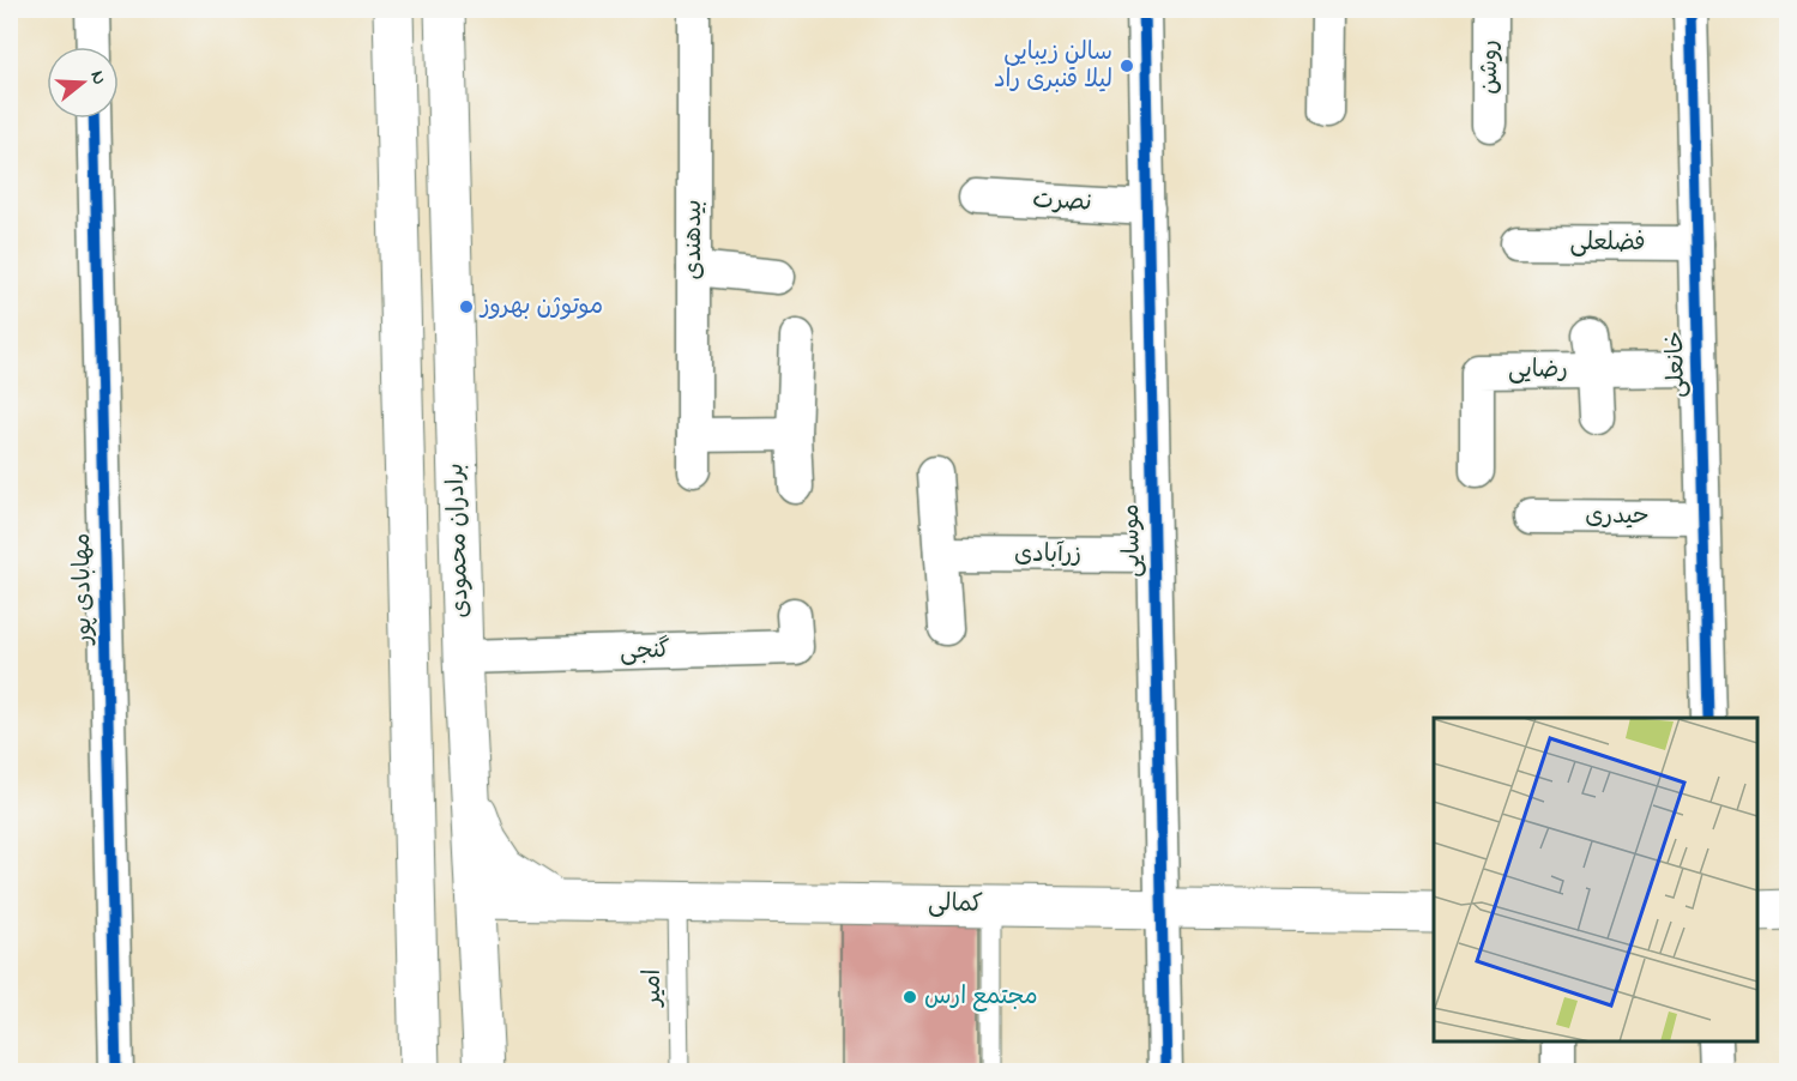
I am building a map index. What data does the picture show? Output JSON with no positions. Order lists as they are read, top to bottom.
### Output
{
  "streets": {
    "main road": ["برادران محمودی", "کمالی"],
    "street": [
      "روشن",
      "نصرت",
      "بیدهندی",
      "فضلعلی",
      "خانعلی",
      "رضایی",
      "حیدری",
      "موسایی",
      "زرآبادی",
      "مهابادی پور",
      "گنجی"
    ],
    "lane": ["امیر"]
  },
  "crossings": [
    ["نصرت", "موسایی"],
    ["فضلعلی", "خانعلی"],
    ["خانعلی", "رضایی"],
    ["خانعلی", "حیدری"],
    ["برادران محمودی", "گنجی"],
    ["برادران محمودی", "کمالی"],
    ["موسایی", "زرآبادی"],
    ["موسایی", "کمالی"],
    ["کمالی", "امیر"]
  ],
  "places": ["سالن زیبایی لیلا قنبری راد", "موتوژن بهروز", "مجتمع ارس"],
  "north": "right"
}
